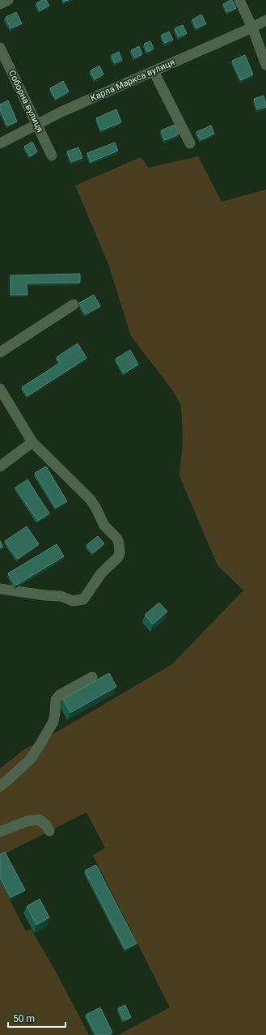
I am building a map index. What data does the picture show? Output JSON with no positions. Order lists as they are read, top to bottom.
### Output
{
  "streets": {
    "street": ["Карла Маркса вулиця", "Соборна вулиця"]
  },
  "crossings": [
    ["Карла Маркса вулиця", "Соборна вулиця"]
  ],
  "scale_bar": "50 m"
}
